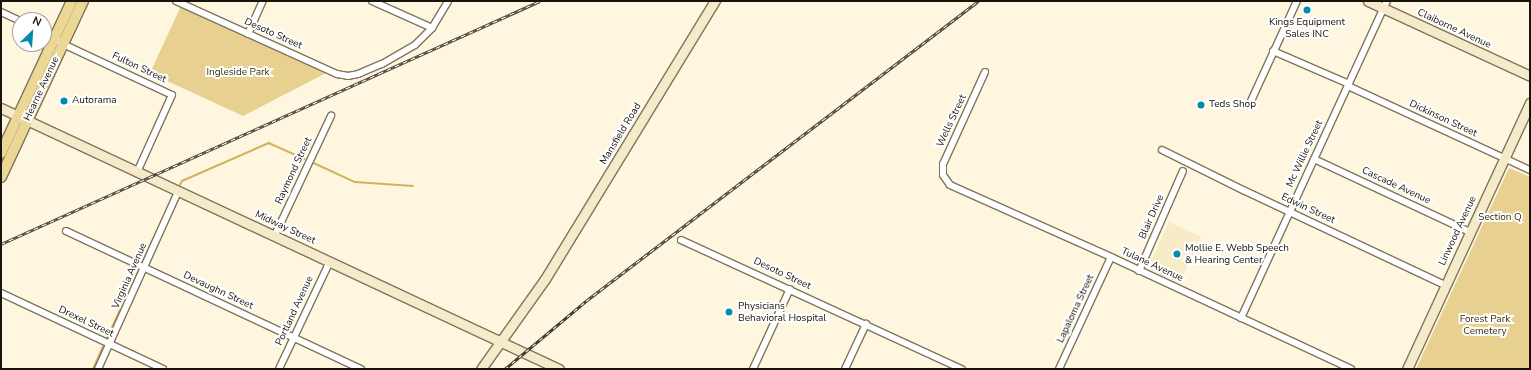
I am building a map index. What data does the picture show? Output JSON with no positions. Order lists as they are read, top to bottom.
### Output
{
  "streets": {
    "main road": ["Hearne Avenue"],
    "street": [
      "Claiborne Avenue",
      "Desoto Street",
      "Fulton Street",
      "Dickinson Street",
      "Wells Street",
      "Mansfield Road",
      "Mc Willie Street",
      "Raymond Street",
      "Cascade Avenue",
      "Edwin Street",
      "Blair Drive",
      "Midway Street",
      "Linwood Avenue",
      "Tulane Avenue",
      "Virginia Avenue",
      "Devaughn Street",
      "Lapaloma Street",
      "Portland Avenue",
      "Drexel Street"
    ]
  },
  "crossings": [
    ["Claiborne Avenue", "Mc Willie Street"],
    ["Fulton Street", "Hearne Avenue"],
    ["Fulton Street", "Midway Street"],
    ["Hearne Avenue", "Midway Street"],
    ["Dickinson Street", "Mc Willie Street"],
    ["Dickinson Street", "Linwood Avenue"],
    ["Wells Street", "Tulane Avenue"],
    ["Mansfield Road", "Midway Street"],
    ["Mc Willie Street", "Cascade Avenue"],
    ["Mc Willie Street", "Edwin Street"],
    ["Mc Willie Street", "Tulane Avenue"],
    ["Raymond Street", "Midway Street"],
    ["Cascade Avenue", "Linwood Avenue"],
    ["Edwin Street", "Linwood Avenue"],
    ["Blair Drive", "Tulane Avenue"],
    ["Midway Street", "Virginia Avenue"],
    ["Midway Street", "Portland Avenue"],
    ["Tulane Avenue", "Lapaloma Street"],
    ["Virginia Avenue", "Devaughn Street"],
    ["Virginia Avenue", "Drexel Street"],
    ["Devaughn Street", "Portland Avenue"]
  ],
  "parks": ["Ingleside Park", "Section Q", "Forest Park Cemetery"],
  "places": [
    "Kings Equipment Sales INC",
    "Autorama",
    "Teds Shop",
    "Mollie E. Webb Speech & Hearing Center",
    "Physicians Behavioral Hospital"
  ],
  "north": "top right"
}
